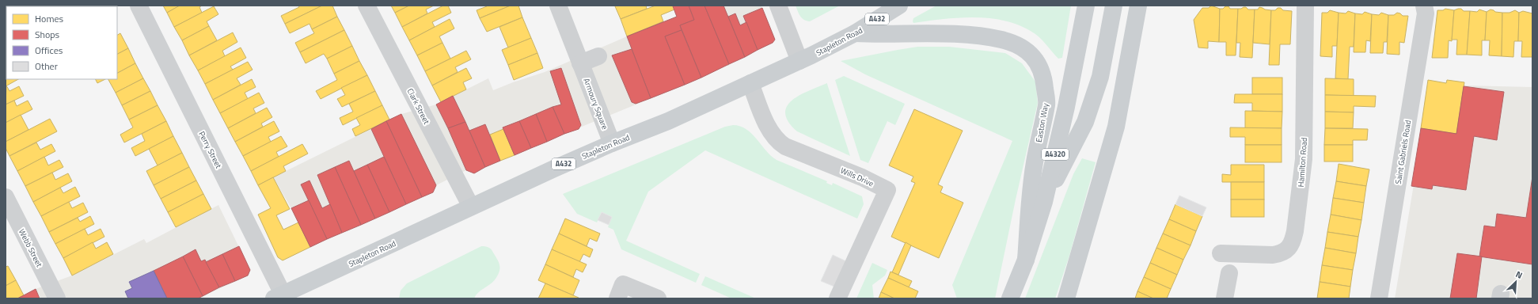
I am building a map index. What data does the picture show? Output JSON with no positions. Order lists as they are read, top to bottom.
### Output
{
  "streets": {
    "main road": [
      "A432",
      "Stapleton Road",
      "Easton Way",
      "A4320"
    ],
    "street": [
      "Armoury Square",
      "Clark Street",
      "Perry Street",
      "Saint Gabriels Road",
      "Hamilton Road",
      "Wills Drive",
      "Webb Street"
    ]
  },
  "crossings": [
    ["Stapleton Road", "Armoury Square"],
    ["Stapleton Road", "Clark Street"],
    ["Stapleton Road", "Easton Way"],
    ["Stapleton Road", "Perry Street"],
    ["Stapleton Road", "Wills Drive"]
  ],
  "legend": [
    "Homes",
    "Shops",
    "Offices",
    "Other"
  ],
  "north": "top right"
}
